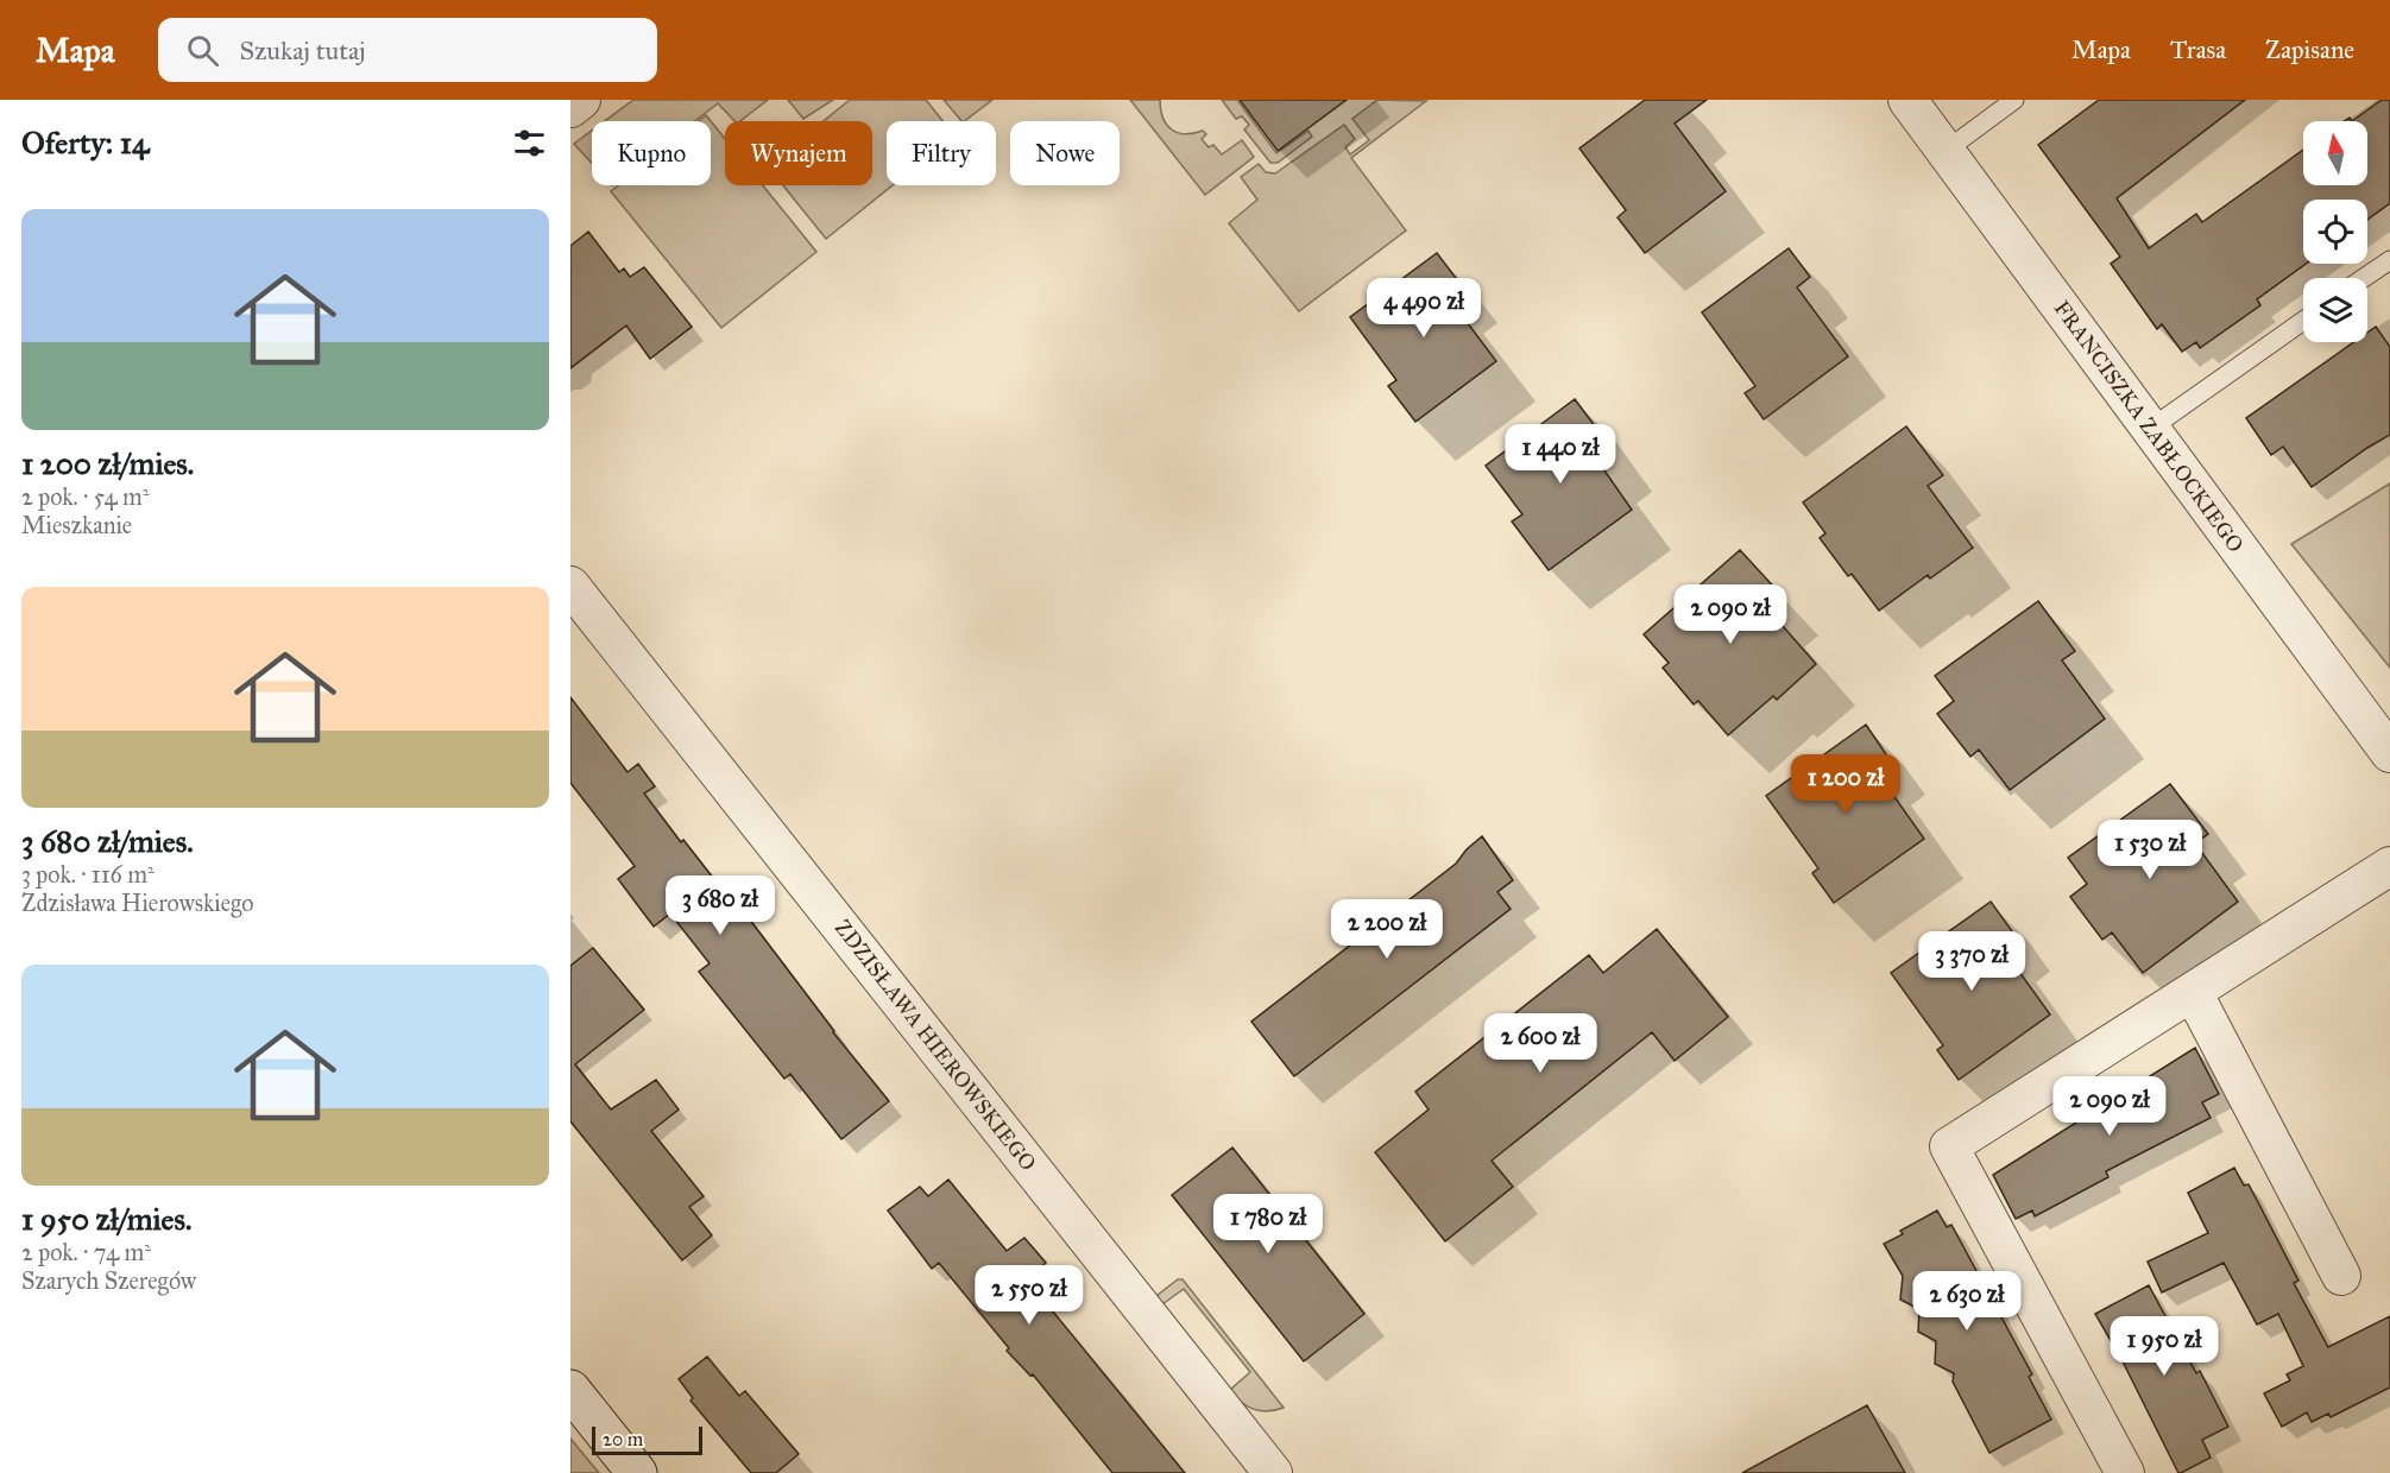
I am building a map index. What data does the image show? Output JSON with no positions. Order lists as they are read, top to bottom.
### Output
{
  "streets": {
    "street": ["FRANCISZKA ZABŁOCKIEGO", "ZDZISŁAWA HIEROWSKIEGO"]
  },
  "scale_bar": "20 m",
  "north": "top",
  "page": {
    "header": "Mapa",
    "search": "Szukaj tutaj",
    "nav": ["Mapa", "Trasa", "Zapisane"],
    "heading": "Oferty: 14",
    "chip": [
      "Kupno",
      "Wynajem",
      "Filtry",
      "Nowe"
    ],
    "list": [
      {
        "name": "1 200 zł/mies.",
        "note": "2 pok. · 54 m² · Mieszkanie"
      },
      {
        "name": "3 680 zł/mies.",
        "note": "3 pok. · 116 m² · Zdzisława Hierowskiego"
      },
      {
        "name": "1 950 zł/mies.",
        "note": "2 pok. · 74 m² · Szarych Szeregów"
      }
    ],
    "price": [
      "4 490 zł",
      "1 440 zł",
      "2 090 zł",
      "1 200 zł",
      "1 530 zł",
      "3 680 zł",
      "2 200 zł",
      "3 370 zł",
      "2 600 zł",
      "2 090 zł",
      "1 780 zł",
      "2 550 zł",
      "2 630 zł",
      "1 950 zł"
    ],
    "scale": "20 m"
  }
}
